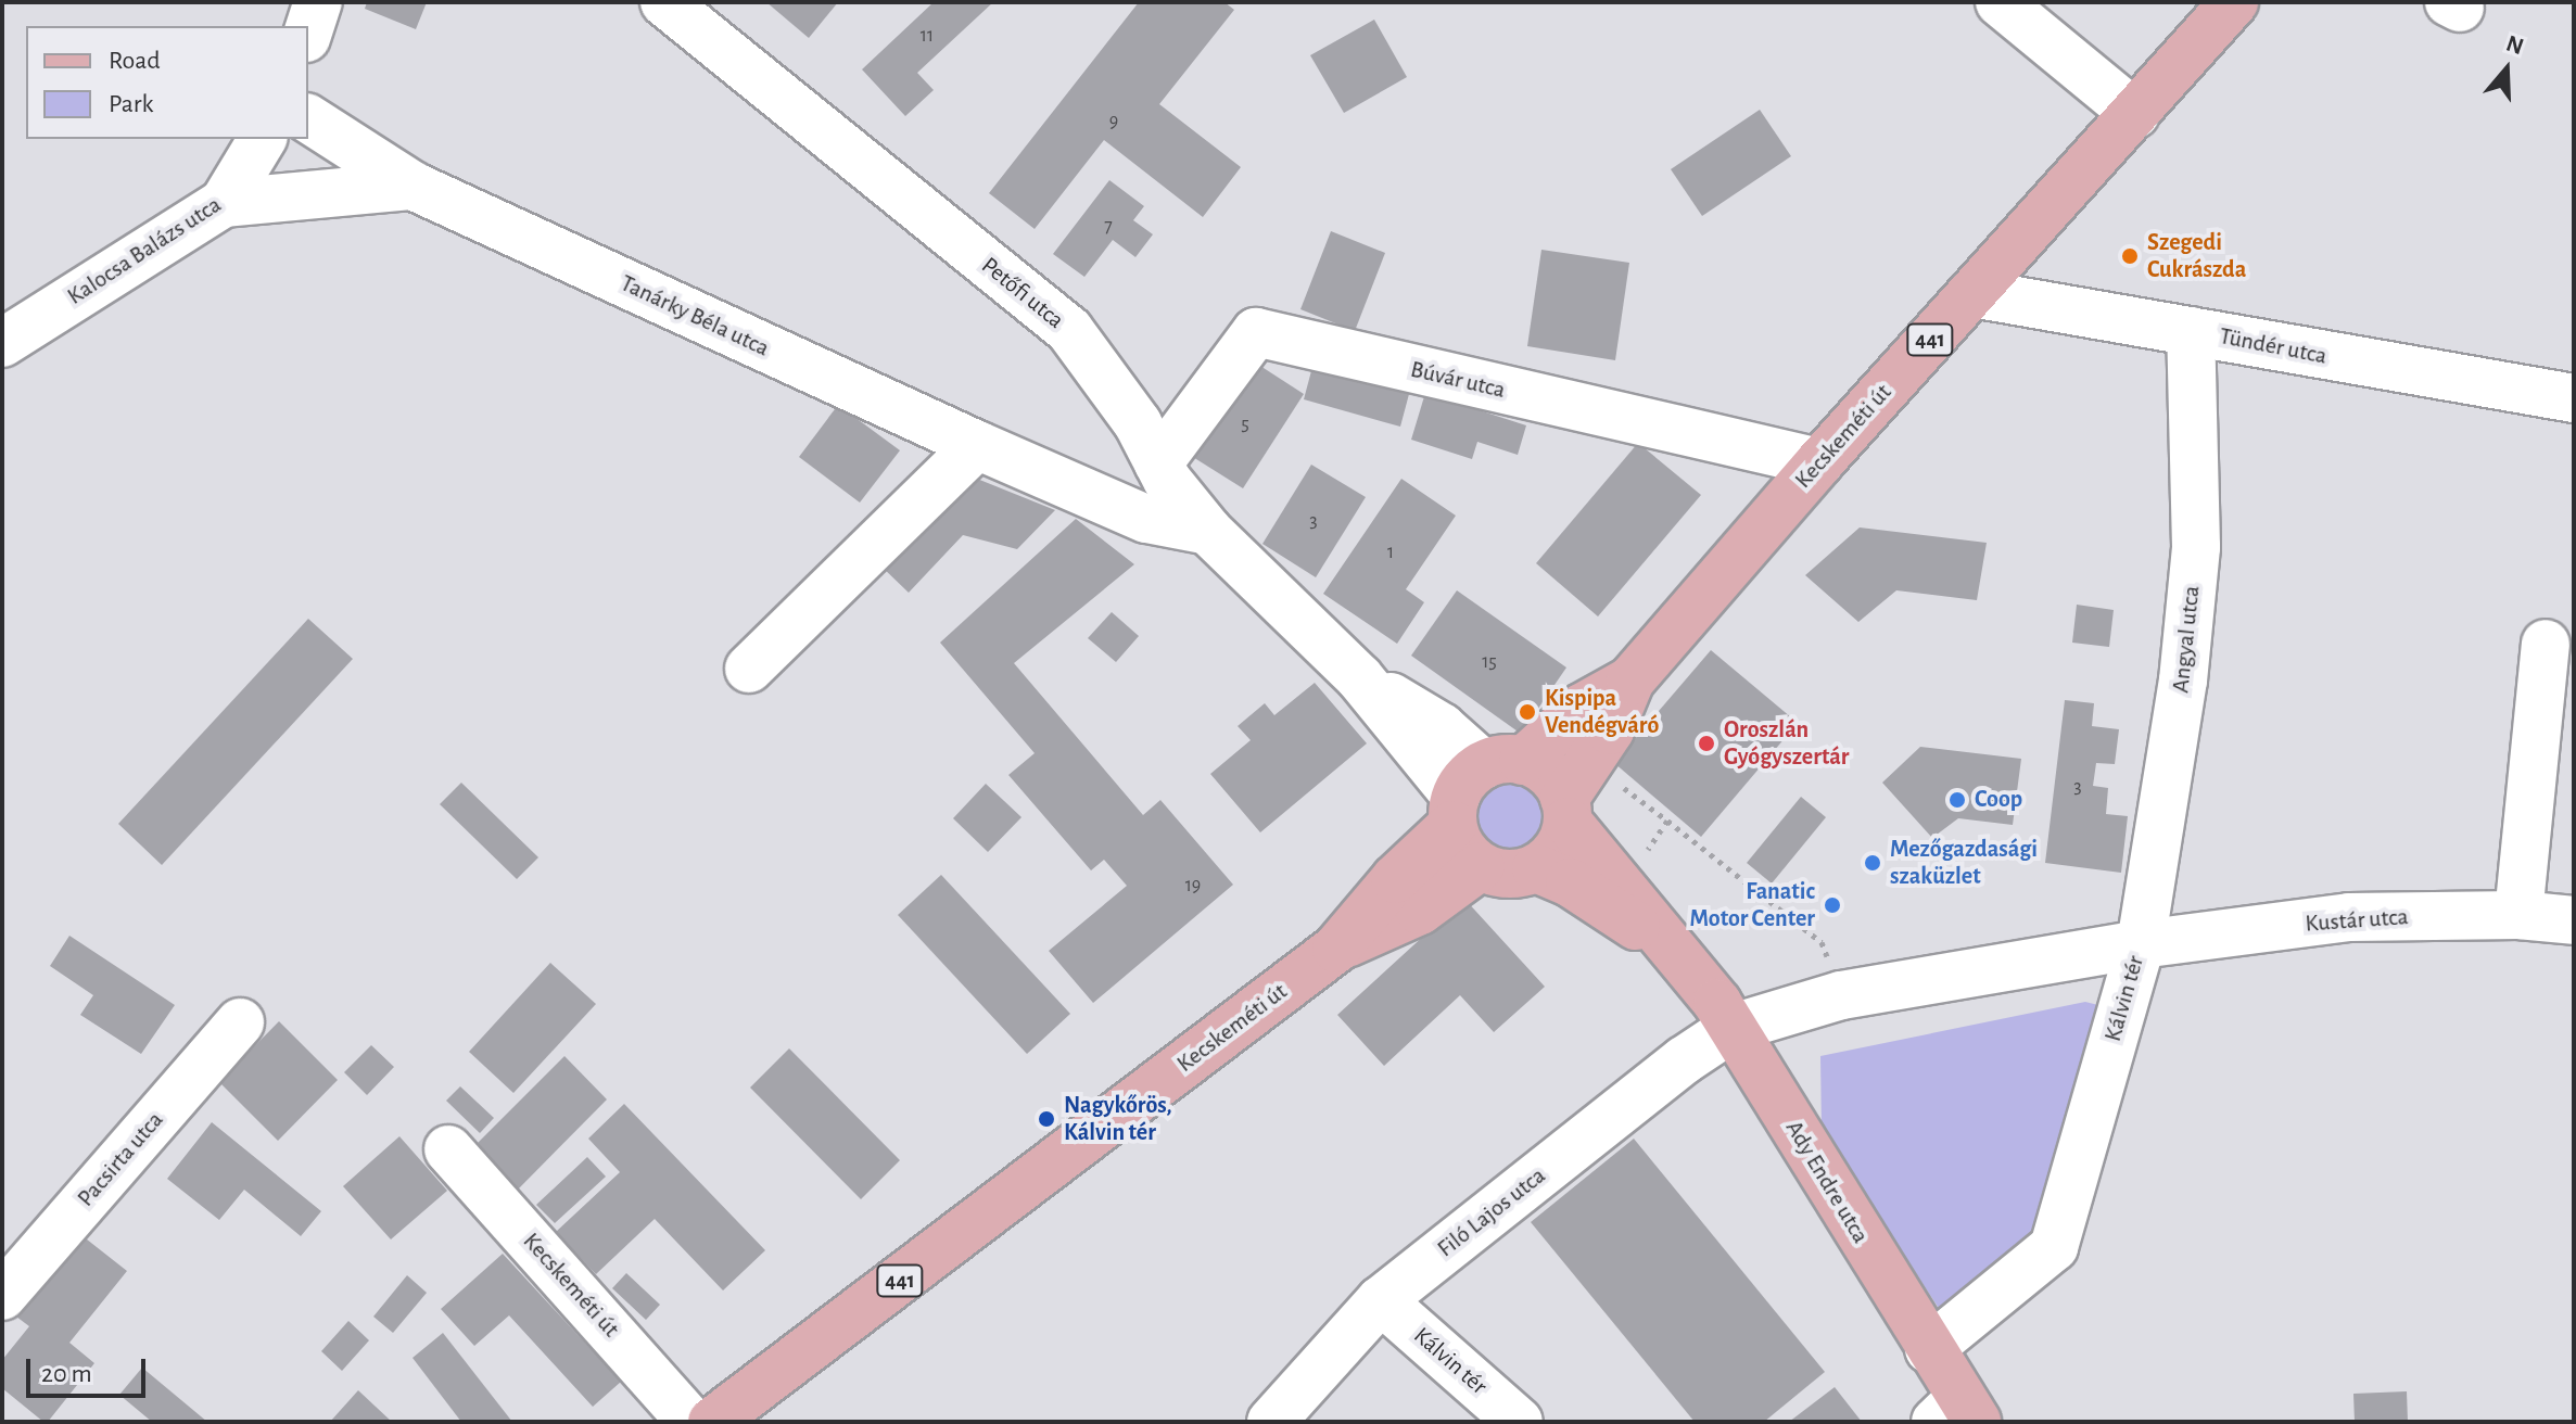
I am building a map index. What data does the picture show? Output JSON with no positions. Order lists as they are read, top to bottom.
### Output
{
  "streets": {
    "main road": ["441", "Kecskeméti út", "Ady Endre utca"],
    "street": [
      "Kalocsa Balázs utca",
      "Petőfi utca",
      "Tanárky Béla utca",
      "Tündér utca",
      "Búvár utca",
      "Angyal utca",
      "Kustár utca",
      "Kálvin tér",
      "Pacsirta utca",
      "Filó Lajos utca"
    ]
  },
  "crossings": [
    ["Kalocsa Balázs utca", "Tanárky Béla utca"],
    ["Petőfi utca", "Tanárky Béla utca"],
    ["Petőfi utca", "441"],
    ["Petőfi utca", "Búvár utca"],
    ["Petőfi utca", "Kecskeméti út"],
    ["Petőfi utca", "Ady Endre utca"],
    ["441", "Kecskeméti út"],
    ["441", "Ady Endre utca"],
    ["Tündér utca", "Kecskeméti út"],
    ["Tündér utca", "Angyal utca"],
    ["Búvár utca", "Kecskeméti út"],
    ["Kecskeméti út", "Ady Endre utca"],
    ["Angyal utca", "Kustár utca"],
    ["Angyal utca", "Kálvin tér"],
    ["Kustár utca", "Kálvin tér"],
    ["Kálvin tér", "Ady Endre utca"],
    ["Kálvin tér", "Filó Lajos utca"],
    ["Ady Endre utca", "Filó Lajos utca"]
  ],
  "places": [
    "Szegedi Cukrászda",
    "Kispipa Vendégváró",
    "Oroszlán Gyógyszertár",
    "Coop",
    "Mezőgazdasági szaküzlet",
    "Fanatic Motor Center",
    "Nagykőrös, Kálvin tér"
  ],
  "house_numbers": [
    "11",
    "9",
    "7",
    "5",
    "3",
    "1",
    "15",
    "3",
    "19"
  ],
  "legend": ["Road", "Park"],
  "scale_bar": "20 m",
  "north": "top"
}
